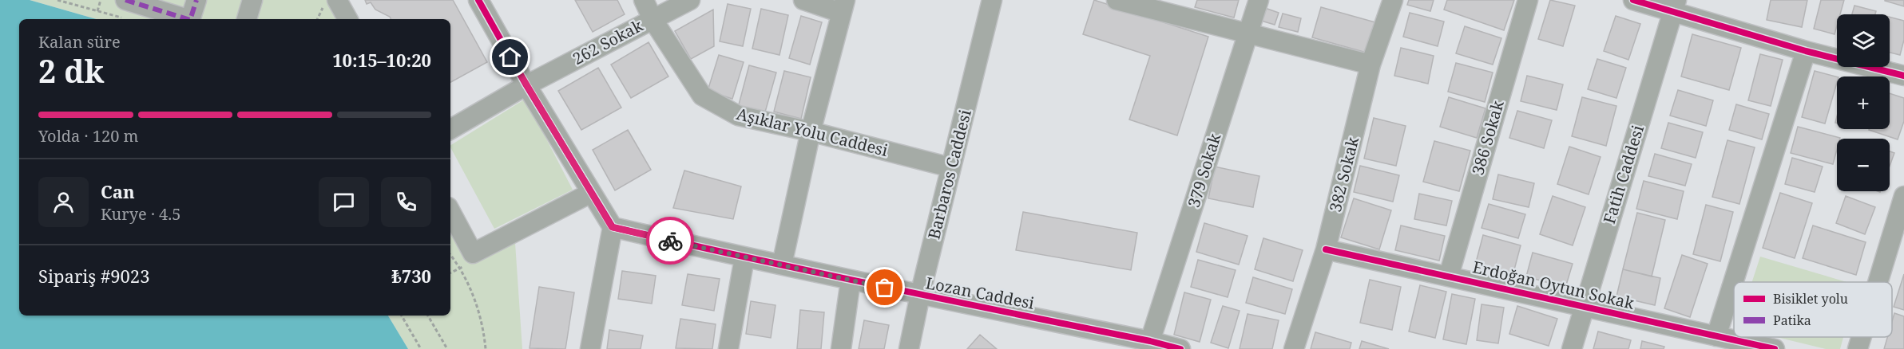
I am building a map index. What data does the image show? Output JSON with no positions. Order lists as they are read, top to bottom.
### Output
{
  "streets": {
    "street": [
      "262 Sokak",
      "Aşıklar Yolu Caddesi",
      "386 Sokak",
      "379 Sokak",
      "Barbaros Caddesi",
      "382 Sokak",
      "Fatih Caddesi",
      "Erdoğan Oytun Sokak",
      "Lozan Caddesi"
    ]
  },
  "crossings": [
    ["262 Sokak", "Aşıklar Yolu Caddesi"],
    ["Aşıklar Yolu Caddesi", "Barbaros Caddesi"],
    ["386 Sokak", "Erdoğan Oytun Sokak"],
    ["379 Sokak", "Lozan Caddesi"],
    ["Barbaros Caddesi", "Lozan Caddesi"],
    ["382 Sokak", "Erdoğan Oytun Sokak"],
    ["Fatih Caddesi", "Erdoğan Oytun Sokak"]
  ],
  "legend": ["Bisiklet yolu", "Patika"],
  "page": {
    "map_buttons": ["+", "−"],
    "heading": ["2 dk", "Kalan süre", "10:15–10:20"],
    "panel": [
      "Can",
      "Kurye · 4.5",
      "Sipariş #9023",
      "₺730"
    ],
    "bar": "Yolda · 120 m"
  }
}
